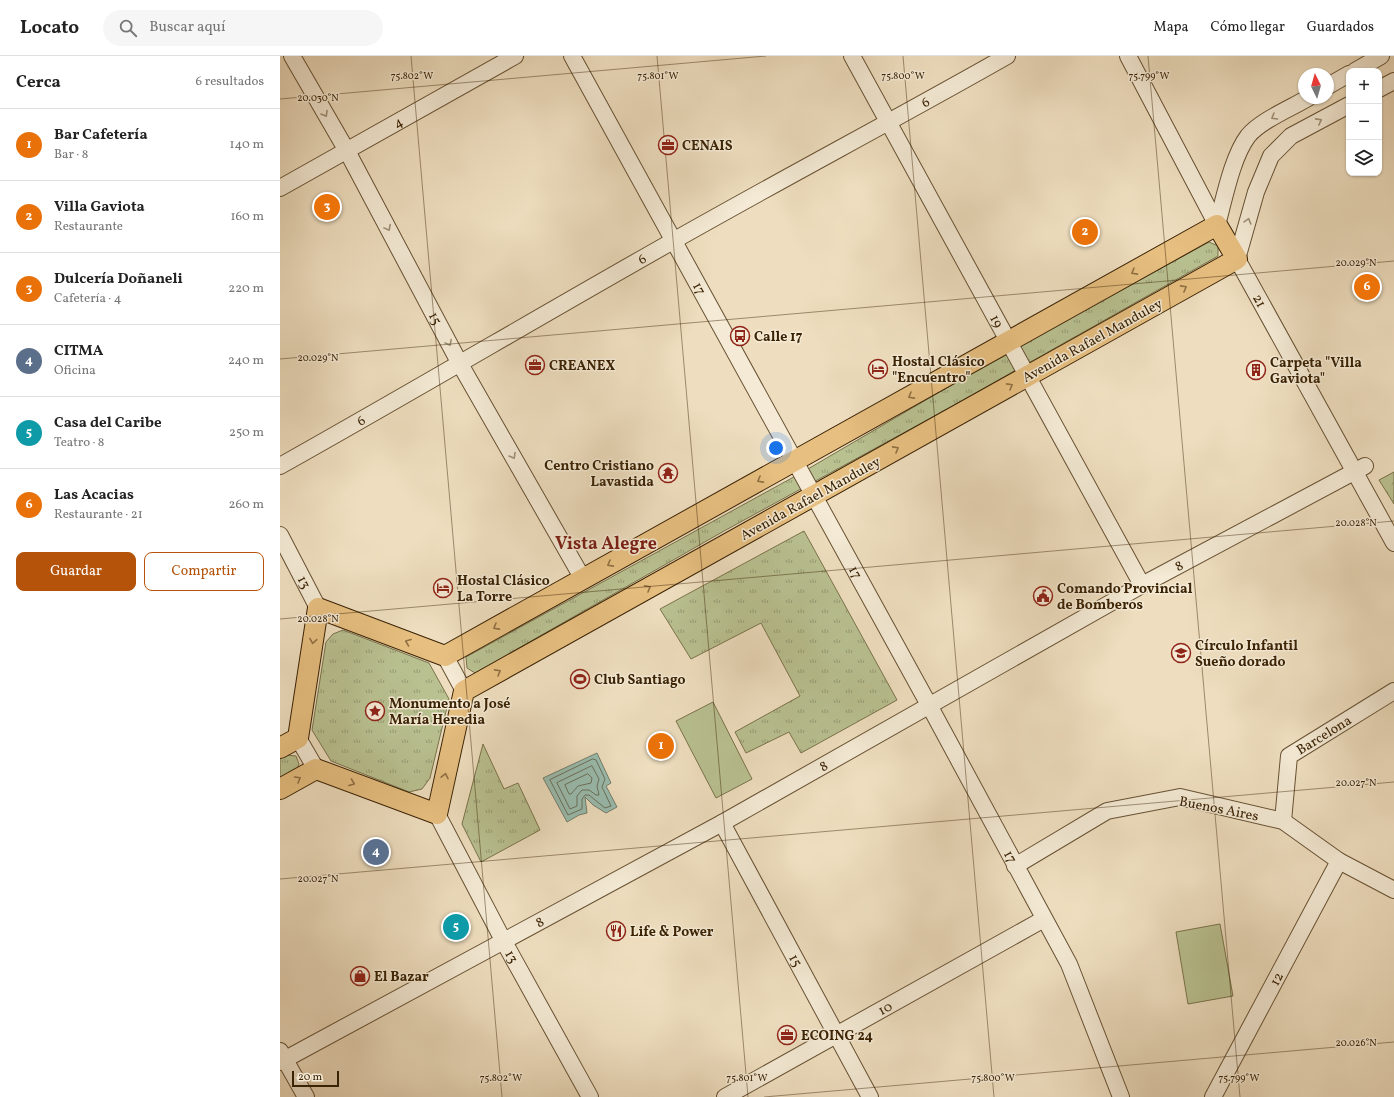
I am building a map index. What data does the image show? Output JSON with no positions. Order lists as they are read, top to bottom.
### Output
{
  "streets": {
    "main road": ["21", "Avenida Rafael Manduley"],
    "street": [
      "6",
      "4",
      "17",
      "15",
      "19",
      "8",
      "13",
      "Barcelona",
      "Buenos Aires",
      "12",
      "10"
    ]
  },
  "crossings": [
    ["6", "17"],
    ["6", "15"],
    ["6", "19"],
    ["4", "15"],
    ["17", "Avenida Rafael Manduley"],
    ["17", "8"],
    ["17", "Buenos Aires"],
    ["17", "10"],
    ["21", "Avenida Rafael Manduley"],
    ["21", "8"],
    ["15", "8"],
    ["15", "10"],
    ["19", "Avenida Rafael Manduley"],
    ["19", "8"],
    ["8", "13"],
    ["Barcelona", "Buenos Aires"],
    ["Buenos Aires", "12"]
  ],
  "one_way": ["15"],
  "districts": ["Vista Alegre"],
  "places": {
    "office": ["CENAIS", "CREANEX", "ECOING 24"],
    "bus stop": ["Calle 17"],
    "hotel": ["Hostal Clásico \"Encuentro\"", "Hostal Clásico La Torre"],
    "building": ["Carpeta \"Villa Gaviota\""],
    "temple": ["Centro Cristiano Lavastida"],
    "public building": ["Comando Provincial de Bomberos"],
    "school or university": ["Círculo Infantil Sueño dorado"],
    "sports": ["Club Santiago"],
    "place": ["Monumento a José María Heredia"],
    "restaurant": ["Life & Power"],
    "shop": ["El Bazar"]
  },
  "scale_bar": "20 m",
  "north": "top",
  "page": {
    "header": "Locato",
    "search": "Buscar aquí",
    "nav": ["Mapa", "Cómo llegar", "Guardados"],
    "heading": ["Cerca", "6 resultados"],
    "map_buttons": ["+", "−"],
    "list": [
      {
        "mark": "1",
        "name": "Bar Cafetería",
        "note": "Bar · 8",
        "value": "140 m"
      },
      {
        "mark": "2",
        "name": "Villa Gaviota",
        "note": "Restaurante",
        "value": "160 m"
      },
      {
        "mark": "3",
        "name": "Dulcería Doñaneli",
        "note": "Cafetería · 4",
        "value": "220 m"
      },
      {
        "mark": "4",
        "name": "CITMA",
        "note": "Oficina",
        "value": "240 m"
      },
      {
        "mark": "5",
        "name": "Casa del Caribe",
        "note": "Teatro · 8",
        "value": "250 m"
      },
      {
        "mark": "6",
        "name": "Las Acacias",
        "note": "Restaurante · 21",
        "value": "260 m"
      }
    ],
    "pins": [
      "3",
      "2",
      "6",
      "1",
      "4",
      "5"
    ],
    "buttons": ["Guardar", "Compartir"],
    "scale": "20 m"
  },
  "coordinates": [
    "75.802°W",
    "75.801°W",
    "75.800°W",
    "75.799°W",
    "20.030°N",
    "20.029°N",
    "20.028°N",
    "20.027°N",
    "20.026°N"
  ]
}
